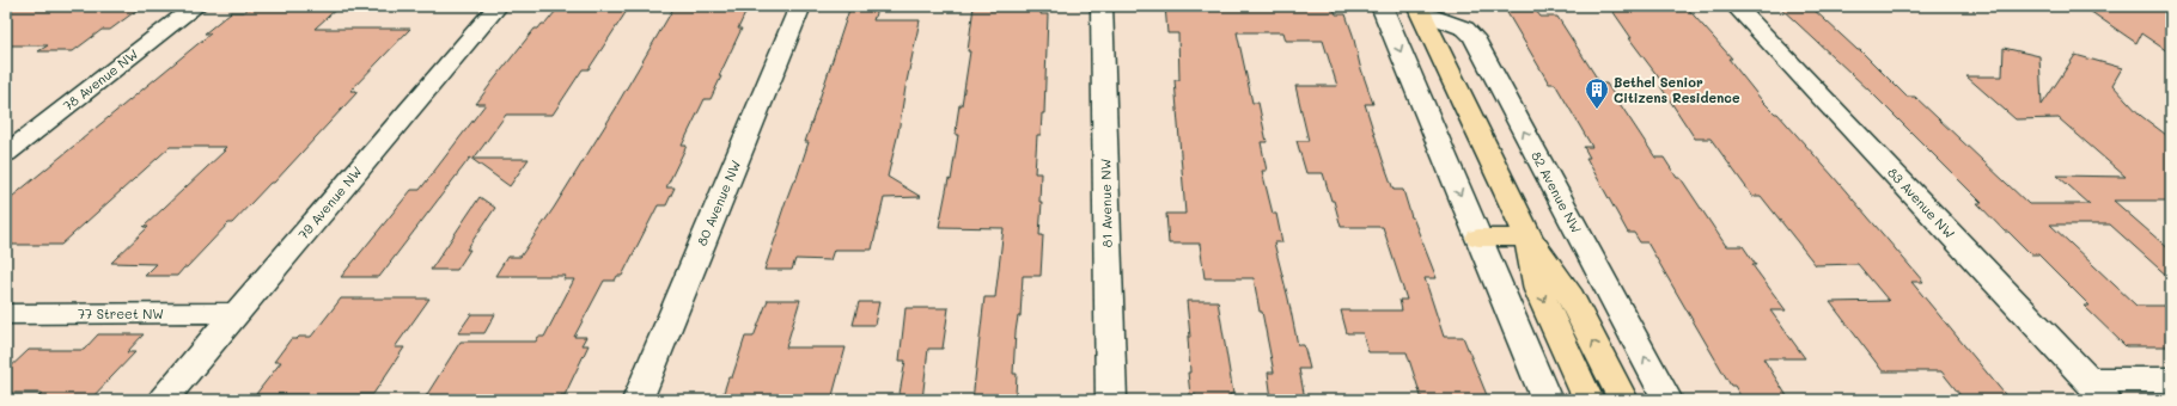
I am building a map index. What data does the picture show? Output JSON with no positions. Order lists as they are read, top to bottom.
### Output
{
  "streets": {
    "main road": ["82 Avenue NW"],
    "street": [
      "78 Avenue NW",
      "79 Avenue NW",
      "80 Avenue NW",
      "81 Avenue NW",
      "83 Avenue NW",
      "77 Street NW"
    ]
  },
  "crossings": [
    ["79 Avenue NW", "77 Street NW"]
  ],
  "places": {
    "building": ["Bethel Senior Citizens Residence"]
  }
}
